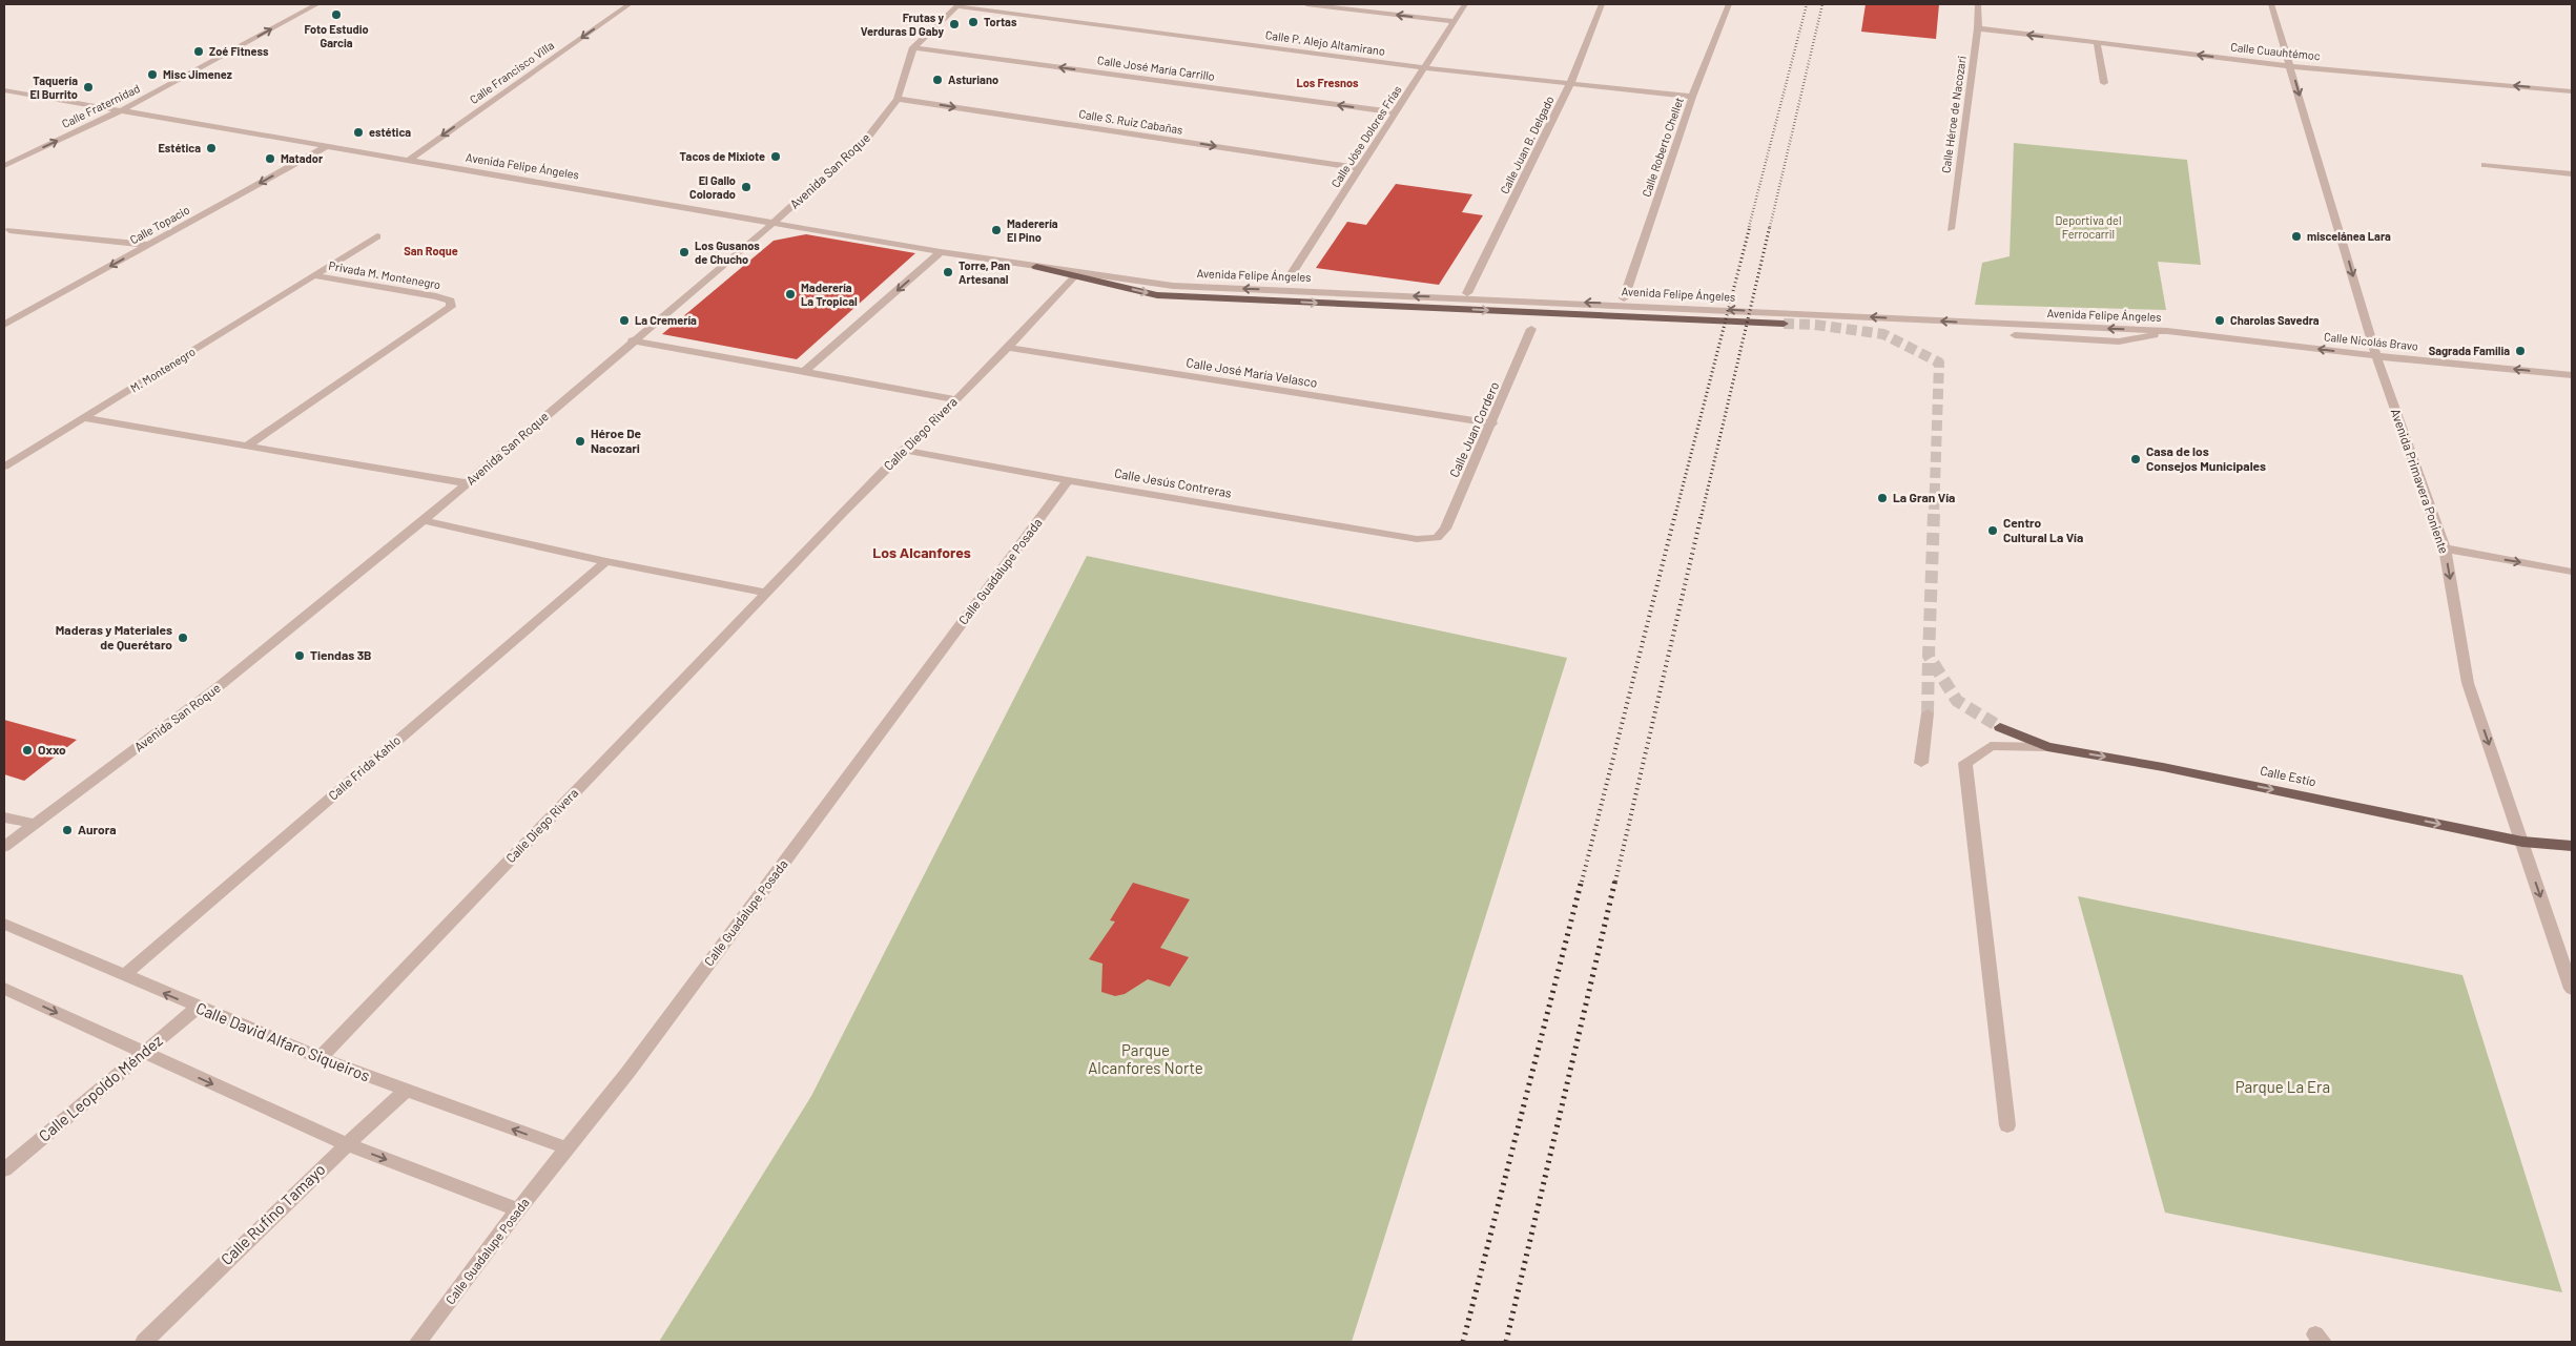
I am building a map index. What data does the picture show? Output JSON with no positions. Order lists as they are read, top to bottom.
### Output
{
  "streets": {
    "main road": ["Avenida Felipe Ángeles", "Calle Estío"],
    "street": [
      "Calle P. Alejo Altamirano",
      "Calle Cuauhtémoc",
      "Calle José María Carrillo",
      "Calle Francisco Villa",
      "Calle Fraternidad",
      "Calle Héroe de Nacozari",
      "Calle S. Ruiz Cabañas",
      "Calle Jóse Dolores Frías",
      "Calle Juan B. Delgado",
      "Calle Roberto Chellet",
      "Avenida San Roque",
      "Calle Topacio",
      "Privada M. Montenegro",
      "Calle Nicolás Bravo",
      "M. Montenegro",
      "Calle José María Velasco",
      "Calle Juan Cordero",
      "Calle Diego Rivera",
      "Avenida Primavera Poniente",
      "Calle Jesús Contreras",
      "Calle Guadalupe Posada",
      "Calle Frida Kahlo",
      "Calle David Alfaro Siqueiros",
      "Calle Leopoldo Méndez",
      "Calle Rufino Tamayo"
    ]
  },
  "crossings": [
    ["Calle P. Alejo Altamirano", "Calle Jóse Dolores Frías"],
    ["Calle P. Alejo Altamirano", "Calle Juan B. Delgado"],
    ["Calle P. Alejo Altamirano", "Calle Roberto Chellet"],
    ["Calle P. Alejo Altamirano", "Avenida San Roque"],
    ["Calle Cuauhtémoc", "Calle Héroe de Nacozari"],
    ["Calle Cuauhtémoc", "Avenida Primavera Poniente"],
    ["Calle José María Carrillo", "Calle Jóse Dolores Frías"],
    ["Calle José María Carrillo", "Avenida San Roque"],
    ["Calle Francisco Villa", "Avenida Felipe Ángeles"],
    ["Calle Fraternidad", "Avenida Felipe Ángeles"],
    ["Calle S. Ruiz Cabañas", "Calle Jóse Dolores Frías"],
    ["Calle S. Ruiz Cabañas", "Avenida San Roque"],
    ["Avenida Felipe Ángeles", "Avenida San Roque"],
    ["Avenida Felipe Ángeles", "Calle Topacio"],
    ["Avenida Felipe Ángeles", "Calle Nicolás Bravo"],
    ["Avenida Felipe Ángeles", "Calle Diego Rivera"],
    ["Privada M. Montenegro", "M. Montenegro"],
    ["Calle Nicolás Bravo", "Avenida Primavera Poniente"],
    ["Calle José María Velasco", "Calle Juan Cordero"],
    ["Calle José María Velasco", "Calle Diego Rivera"],
    ["Calle Juan Cordero", "Calle Jesús Contreras"],
    ["Calle Diego Rivera", "Calle Jesús Contreras"],
    ["Calle Diego Rivera", "Calle David Alfaro Siqueiros"],
    ["Avenida Primavera Poniente", "Calle Estío"],
    ["Calle Jesús Contreras", "Calle Guadalupe Posada"],
    ["Calle Guadalupe Posada", "Calle David Alfaro Siqueiros"],
    ["Calle Frida Kahlo", "Calle David Alfaro Siqueiros"],
    ["Calle David Alfaro Siqueiros", "Calle Leopoldo Méndez"],
    ["Calle David Alfaro Siqueiros", "Calle Rufino Tamayo"]
  ],
  "one_way": [
    "Calle Cuauhtémoc",
    "Calle José María Carrillo",
    "Calle Francisco Villa",
    "Calle Fraternidad",
    "Calle S. Ruiz Cabañas",
    "Calle Topacio",
    "Calle Nicolás Bravo",
    "Avenida Primavera Poniente",
    "Calle Estío"
  ],
  "districts": ["Los Fresnos", "San Roque", "Los Alcanfores"],
  "parks": ["Deportiva del Ferrocarril", "Parque Alcanfores Norte", "Parque La Era"],
  "places": [
    "Foto Estudio Garcia",
    "Tortas",
    "Frutas y Verduras D Gaby",
    "Zoé Fitness",
    "Misc Jimenez",
    "Asturiano",
    "Taquería El Burrito",
    "estética",
    "Estética",
    "Tacos de Mixiote",
    "Matador",
    "El Gallo Colorado",
    "Maderería El Pino",
    "miscelánea Lara",
    "Los Gusanos de Chucho",
    "Torre, Pan Artesanal",
    "Maderería La Tropical",
    "La Cremería",
    "Charolas Savedra",
    "Sagrada Familia",
    "Héroe De Nacozari",
    "Casa de los Consejos Municipales",
    "La Gran Vía",
    "Centro Cultural La Vía",
    "Maderas y Materiales de Querétaro",
    "Tiendas 3B",
    "Oxxo",
    "Aurora"
  ]
}
